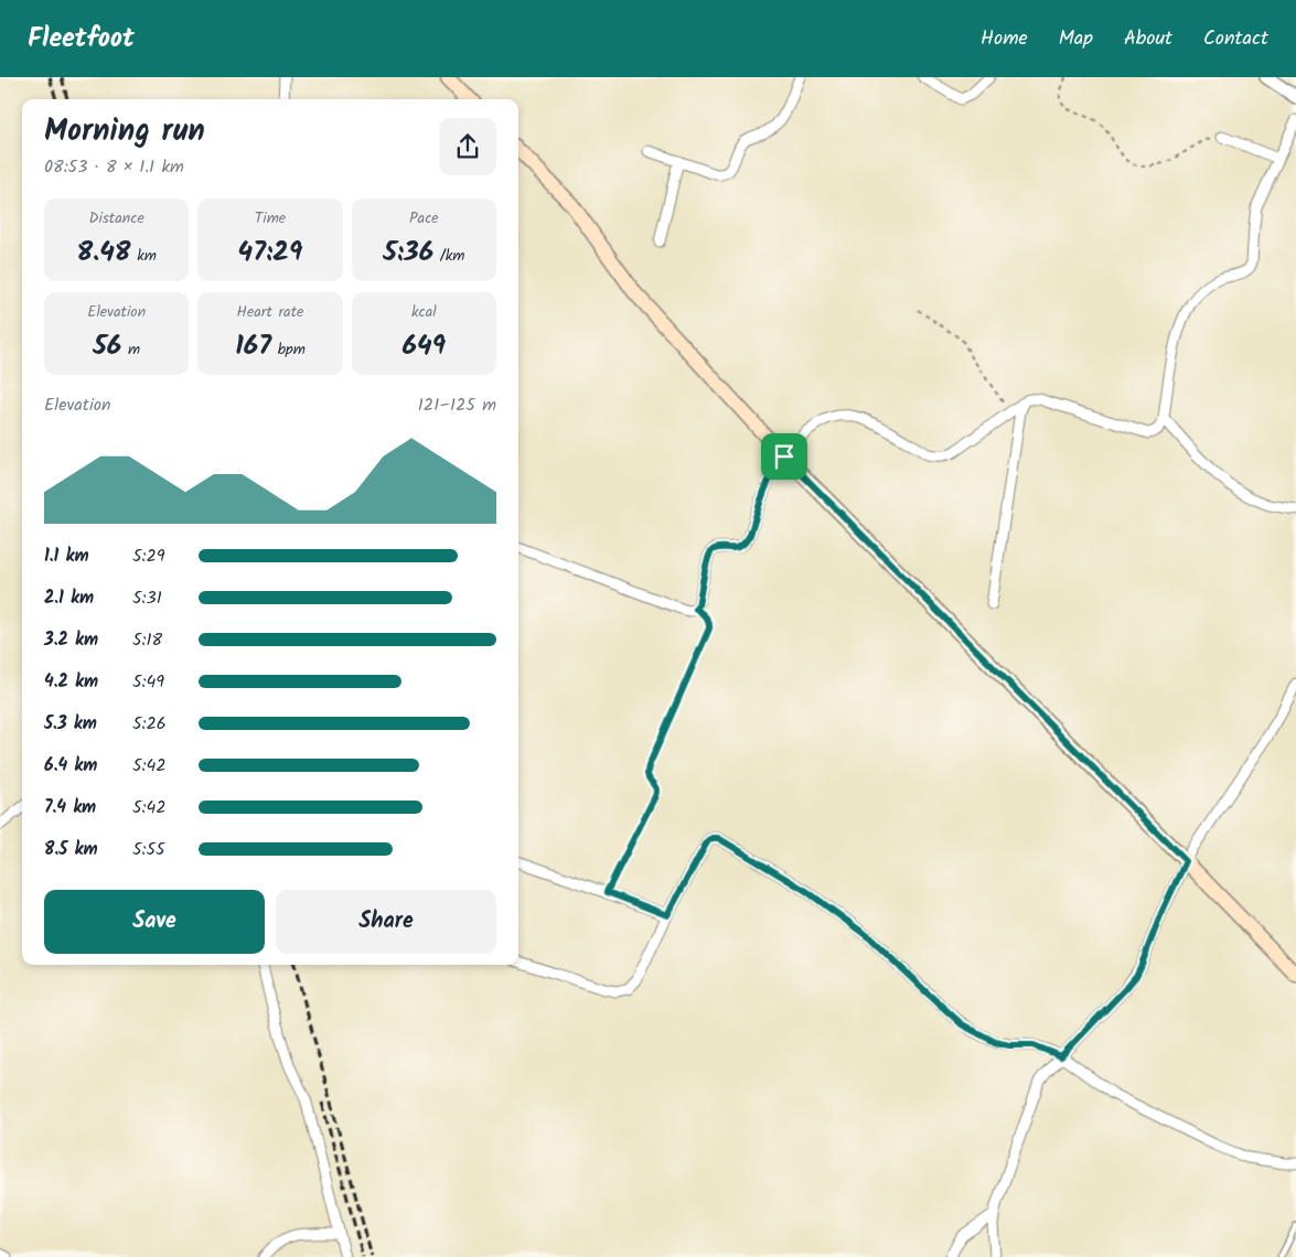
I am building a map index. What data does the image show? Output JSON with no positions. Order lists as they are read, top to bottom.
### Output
{
  "page": {
    "header": "Fleetfoot",
    "nav": [
      "Home",
      "Map",
      "About",
      "Contact"
    ],
    "heading": ["Morning run", "08:53 · 8 × 1.1 km"],
    "stats": [
      ["Distance", "8.48 km"],
      ["Time", "47:29"],
      ["Pace", "5:36 /km"],
      ["Elevation", "56 m"],
      ["Heart rate", "167 bpm"],
      ["kcal", "649"]
    ],
    "chart": ["Elevation", "121–125 m"],
    "list": [
      {
        "name": "1.1 km",
        "note": "5:29"
      },
      {
        "name": "2.1 km",
        "note": "5:31"
      },
      {
        "name": "3.2 km",
        "note": "5:18"
      },
      {
        "name": "4.2 km",
        "note": "5:49"
      },
      {
        "name": "5.3 km",
        "note": "5:26"
      },
      {
        "name": "6.4 km",
        "note": "5:42"
      },
      {
        "name": "7.4 km",
        "note": "5:42"
      },
      {
        "name": "8.5 km",
        "note": "5:55"
      }
    ],
    "buttons": ["Save", "Share"]
  }
}
